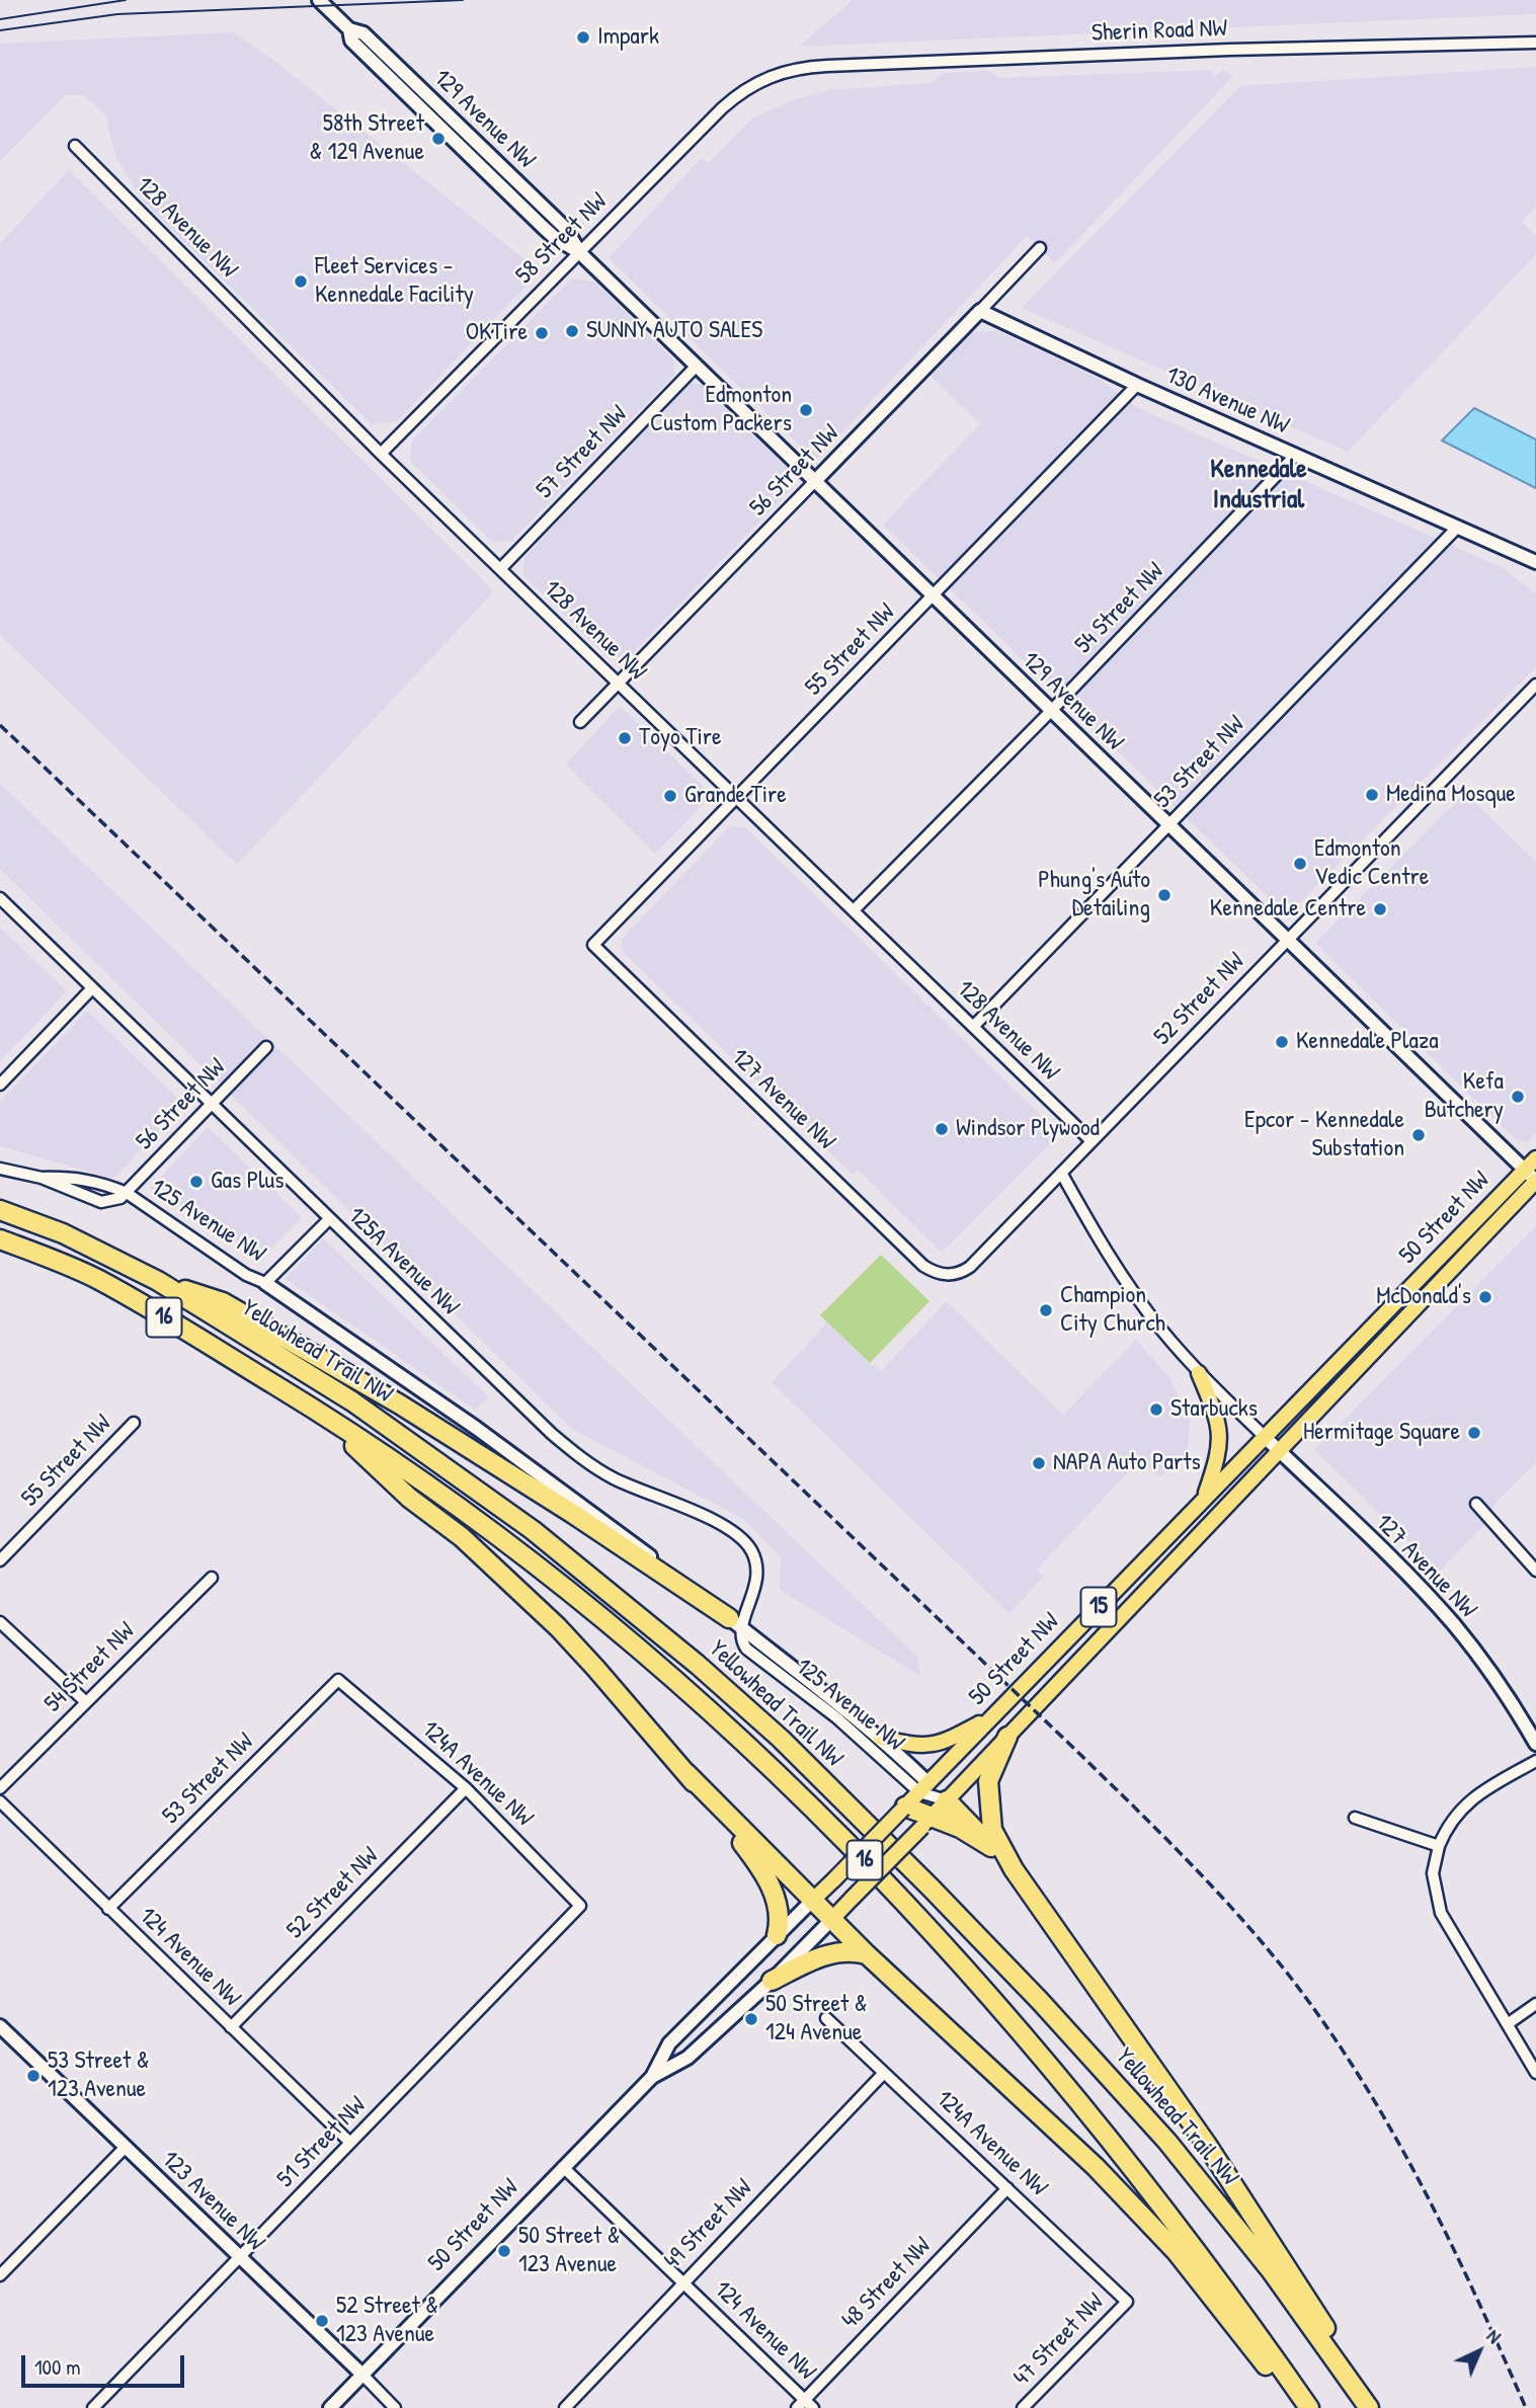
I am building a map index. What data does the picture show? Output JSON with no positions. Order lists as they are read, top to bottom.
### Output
{
  "streets": {
    "highway": ["16", "Yellowhead Trail NW"],
    "main road": ["50 Street NW", "15"],
    "street": [
      "Sherin Road NW",
      "129 Avenue NW",
      "128 Avenue NW",
      "58 Street NW",
      "130 Avenue NW",
      "57 Street NW",
      "56 Street NW",
      "54 Street NW",
      "55 Street NW",
      "53 Street NW",
      "52 Street NW",
      "127 Avenue NW",
      "125 Avenue NW",
      "125A Avenue NW",
      "124A Avenue NW",
      "124 Avenue NW",
      "51 Street NW",
      "123 Avenue NW",
      "49 Street NW",
      "48 Street NW",
      "47 Street NW"
    ]
  },
  "crossings": [
    ["Sherin Road NW", "58 Street NW"],
    ["129 Avenue NW", "58 Street NW"],
    ["129 Avenue NW", "57 Street NW"],
    ["129 Avenue NW", "56 Street NW"],
    ["129 Avenue NW", "54 Street NW"],
    ["129 Avenue NW", "55 Street NW"],
    ["129 Avenue NW", "53 Street NW"],
    ["129 Avenue NW", "52 Street NW"],
    ["129 Avenue NW", "50 Street NW"],
    ["128 Avenue NW", "58 Street NW"],
    ["128 Avenue NW", "57 Street NW"],
    ["128 Avenue NW", "56 Street NW"],
    ["128 Avenue NW", "54 Street NW"],
    ["128 Avenue NW", "55 Street NW"],
    ["128 Avenue NW", "53 Street NW"],
    ["128 Avenue NW", "52 Street NW"],
    ["130 Avenue NW", "56 Street NW"],
    ["130 Avenue NW", "54 Street NW"],
    ["130 Avenue NW", "55 Street NW"],
    ["130 Avenue NW", "53 Street NW"],
    ["56 Street NW", "125 Avenue NW"],
    ["56 Street NW", "125A Avenue NW"],
    ["55 Street NW", "127 Avenue NW"],
    ["53 Street NW", "124A Avenue NW"],
    ["53 Street NW", "124 Avenue NW"],
    ["52 Street NW", "127 Avenue NW"],
    ["52 Street NW", "124A Avenue NW"],
    ["52 Street NW", "124 Avenue NW"],
    ["127 Avenue NW", "50 Street NW"],
    ["50 Street NW", "125 Avenue NW"],
    ["50 Street NW", "124 Avenue NW"],
    ["50 Street NW", "123 Avenue NW"],
    ["125 Avenue NW", "125A Avenue NW"],
    ["124A Avenue NW", "51 Street NW"],
    ["124A Avenue NW", "49 Street NW"],
    ["124A Avenue NW", "48 Street NW"],
    ["124A Avenue NW", "47 Street NW"],
    ["124 Avenue NW", "51 Street NW"],
    ["124 Avenue NW", "49 Street NW"],
    ["124 Avenue NW", "48 Street NW"],
    ["51 Street NW", "123 Avenue NW"]
  ],
  "districts": ["Kennedale Industrial"],
  "places": [
    "Impark",
    "58th Street & 129 Avenue",
    "Fleet Services - Kennedale Facility",
    "SUNNY AUTO SALES",
    "OKTire",
    "Edmonton Custom Packers",
    "Toyo Tire",
    "Medina Mosque",
    "Grande Tire",
    "Edmonton Vedic Centre",
    "Phung's Auto Detailing",
    "Kennedale Centre",
    "Kennedale Plaza",
    "Kefa Butchery",
    "Windsor Plywood",
    "Epcor - Kennedale Substation",
    "Gas Plus",
    "McDonald's",
    "Champion City Church",
    "Starbucks",
    "Hermitage Square",
    "NAPA Auto Parts",
    "50 Street & 124 Avenue",
    "53 Street & 123 Avenue",
    "50 Street & 123 Avenue",
    "52 Street & 123 Avenue"
  ],
  "scale_bar": "100 m",
  "north": "top right"
}
